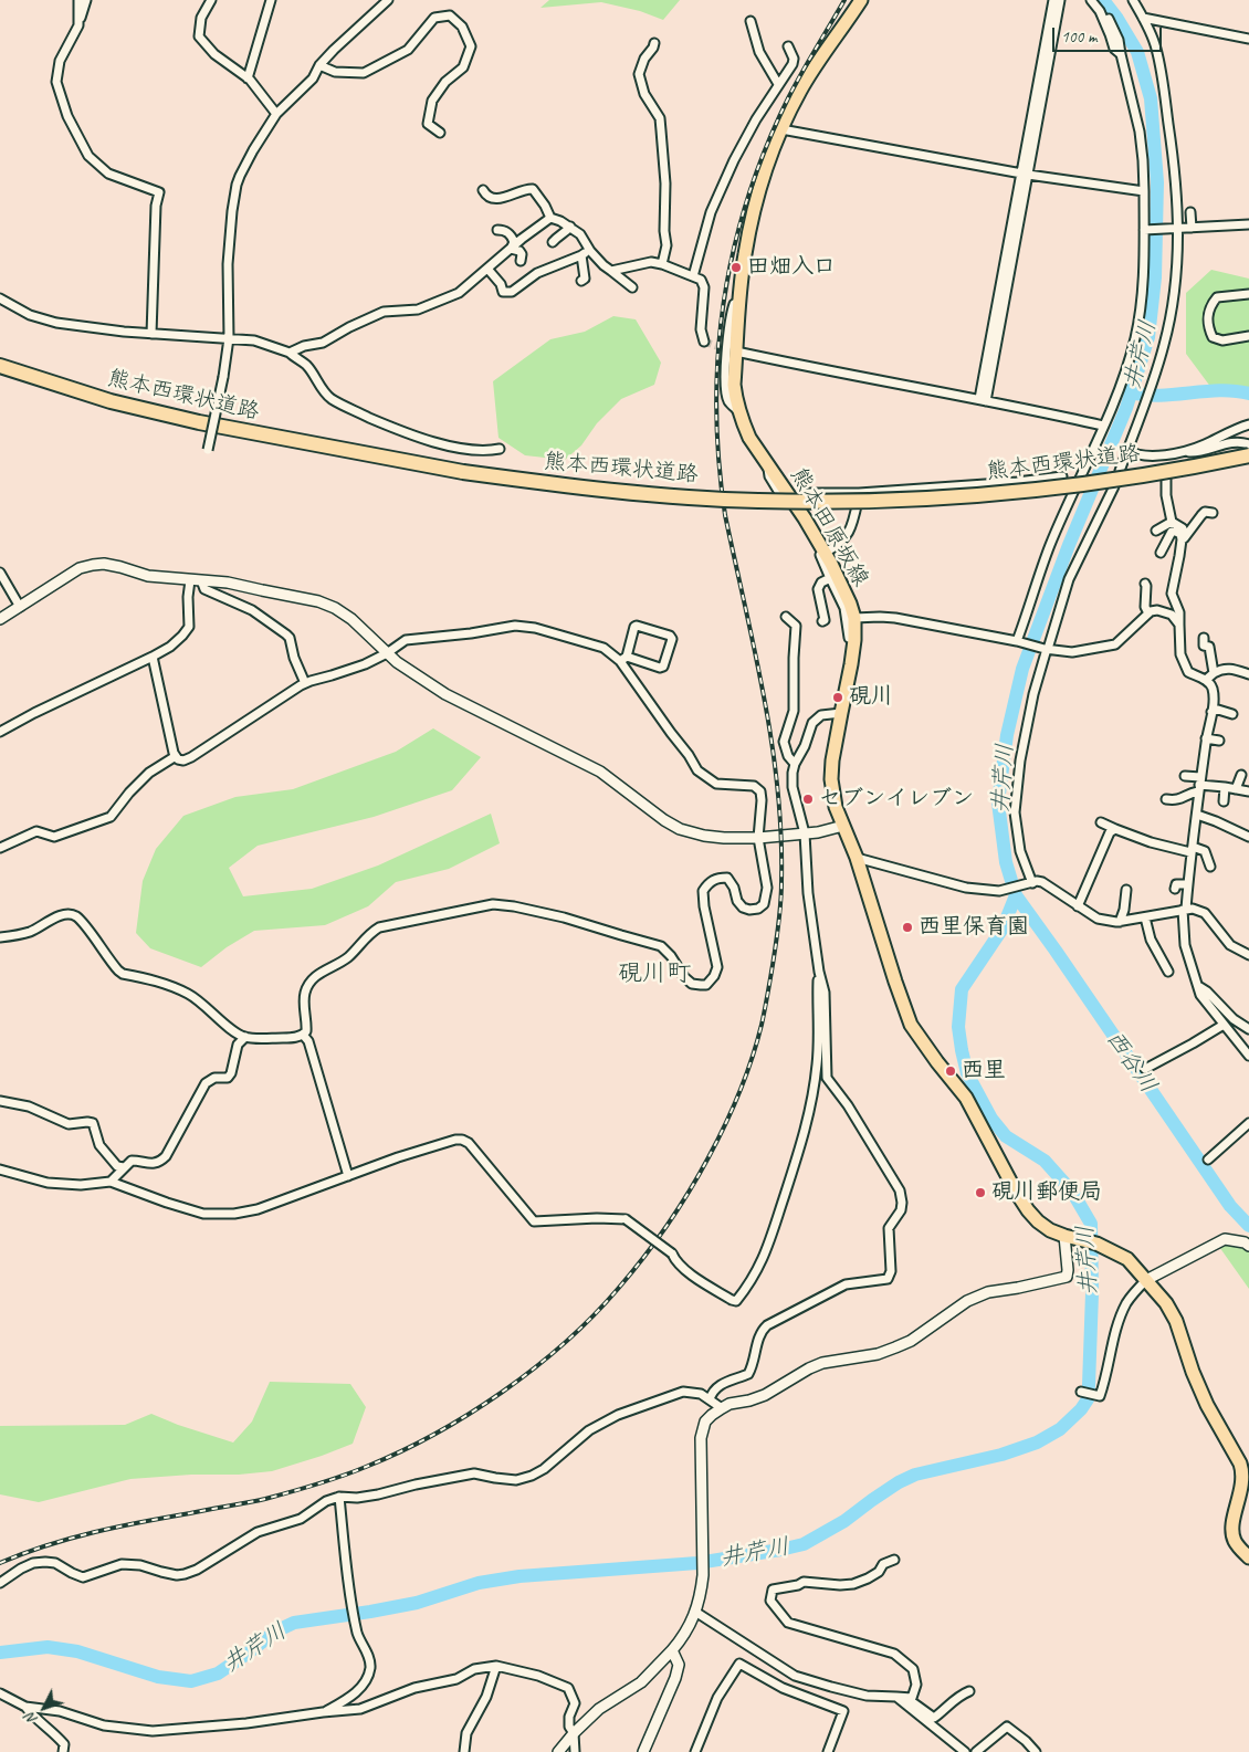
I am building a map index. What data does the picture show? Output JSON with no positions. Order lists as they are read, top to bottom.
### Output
{
  "streets": {
    "highway": ["熊本西環状道路"],
    "main road": ["熊本田原坂線"]
  },
  "districts": ["硯川町"],
  "water": ["井芹川", "西谷川"],
  "places": [
    "田畑入口",
    "硯川",
    "セブンイレブン",
    "西里保育園",
    "西里",
    "硯川郵便局"
  ],
  "scale_bar": "100 m",
  "north": "bottom left"
}
